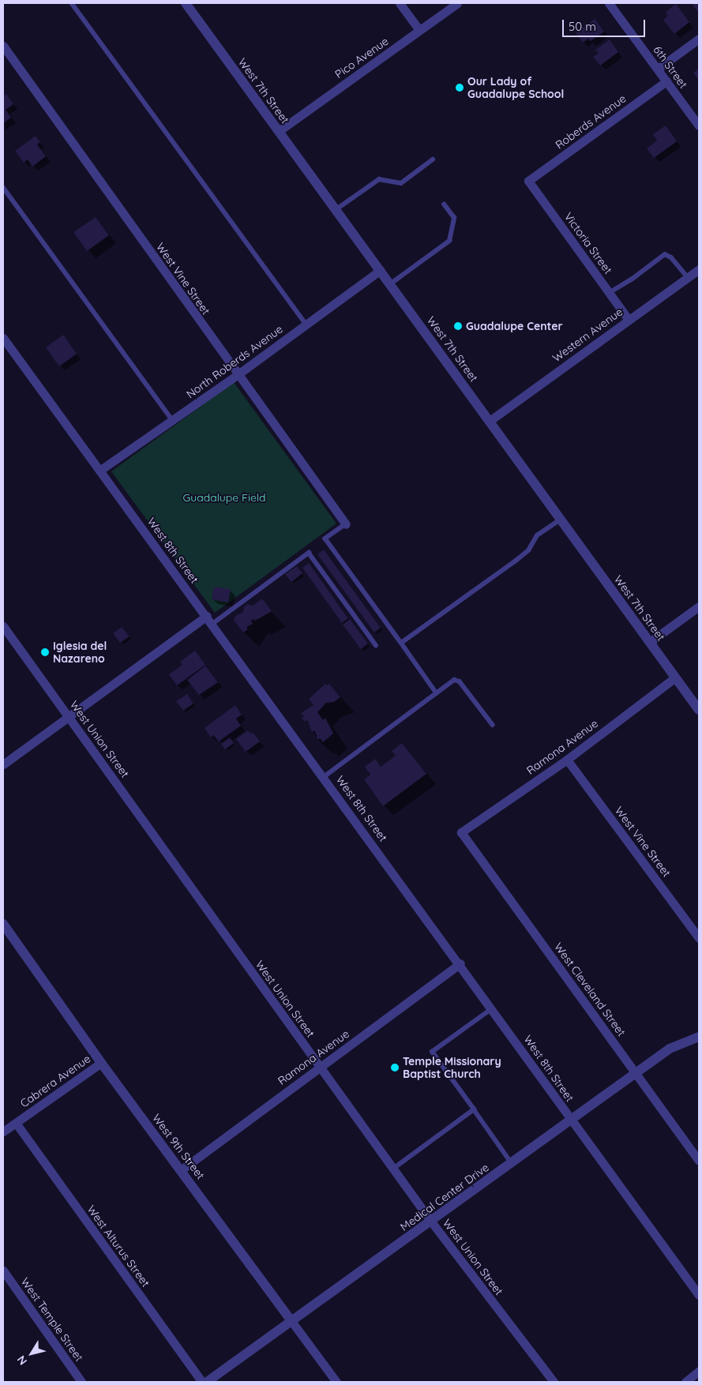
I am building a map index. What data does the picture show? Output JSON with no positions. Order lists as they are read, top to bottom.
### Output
{
  "streets": {
    "street": [
      "Pico Avenue",
      "6th Street",
      "West 7th Street",
      "Roberds Avenue",
      "Victoria Street",
      "West Vine Street",
      "Western Avenue",
      "North Roberds Avenue",
      "West 8th Street",
      "West Union Street",
      "Ramona Avenue",
      "West Cleveland Street",
      "Cabrera Avenue",
      "West 9th Street",
      "Medical Center Drive",
      "West Alturus Street",
      "West Temple Street"
    ]
  },
  "crossings": [
    ["Pico Avenue", "West 7th Street"],
    ["6th Street", "Roberds Avenue"],
    ["West 7th Street", "Western Avenue"],
    ["West 7th Street", "North Roberds Avenue"],
    ["West 7th Street", "Ramona Avenue"],
    ["Roberds Avenue", "Victoria Street"],
    ["Victoria Street", "Western Avenue"],
    ["West Vine Street", "North Roberds Avenue"],
    ["West Vine Street", "Ramona Avenue"],
    ["North Roberds Avenue", "West 8th Street"],
    ["West 8th Street", "Ramona Avenue"],
    ["West 8th Street", "Medical Center Drive"],
    ["West Union Street", "Ramona Avenue"],
    ["West Union Street", "Medical Center Drive"],
    ["Ramona Avenue", "West Cleveland Street"],
    ["Ramona Avenue", "West 9th Street"],
    ["West Cleveland Street", "Medical Center Drive"],
    ["Cabrera Avenue", "West 9th Street"],
    ["Cabrera Avenue", "West Alturus Street"],
    ["West 9th Street", "Medical Center Drive"]
  ],
  "parks": ["Guadalupe Field"],
  "places": [
    "Our Lady of Guadalupe School",
    "Guadalupe Center",
    "Iglesia del Nazareno",
    "Temple Missionary Baptist Church"
  ],
  "scale_bar": "50 m",
  "north": "bottom left"
}
